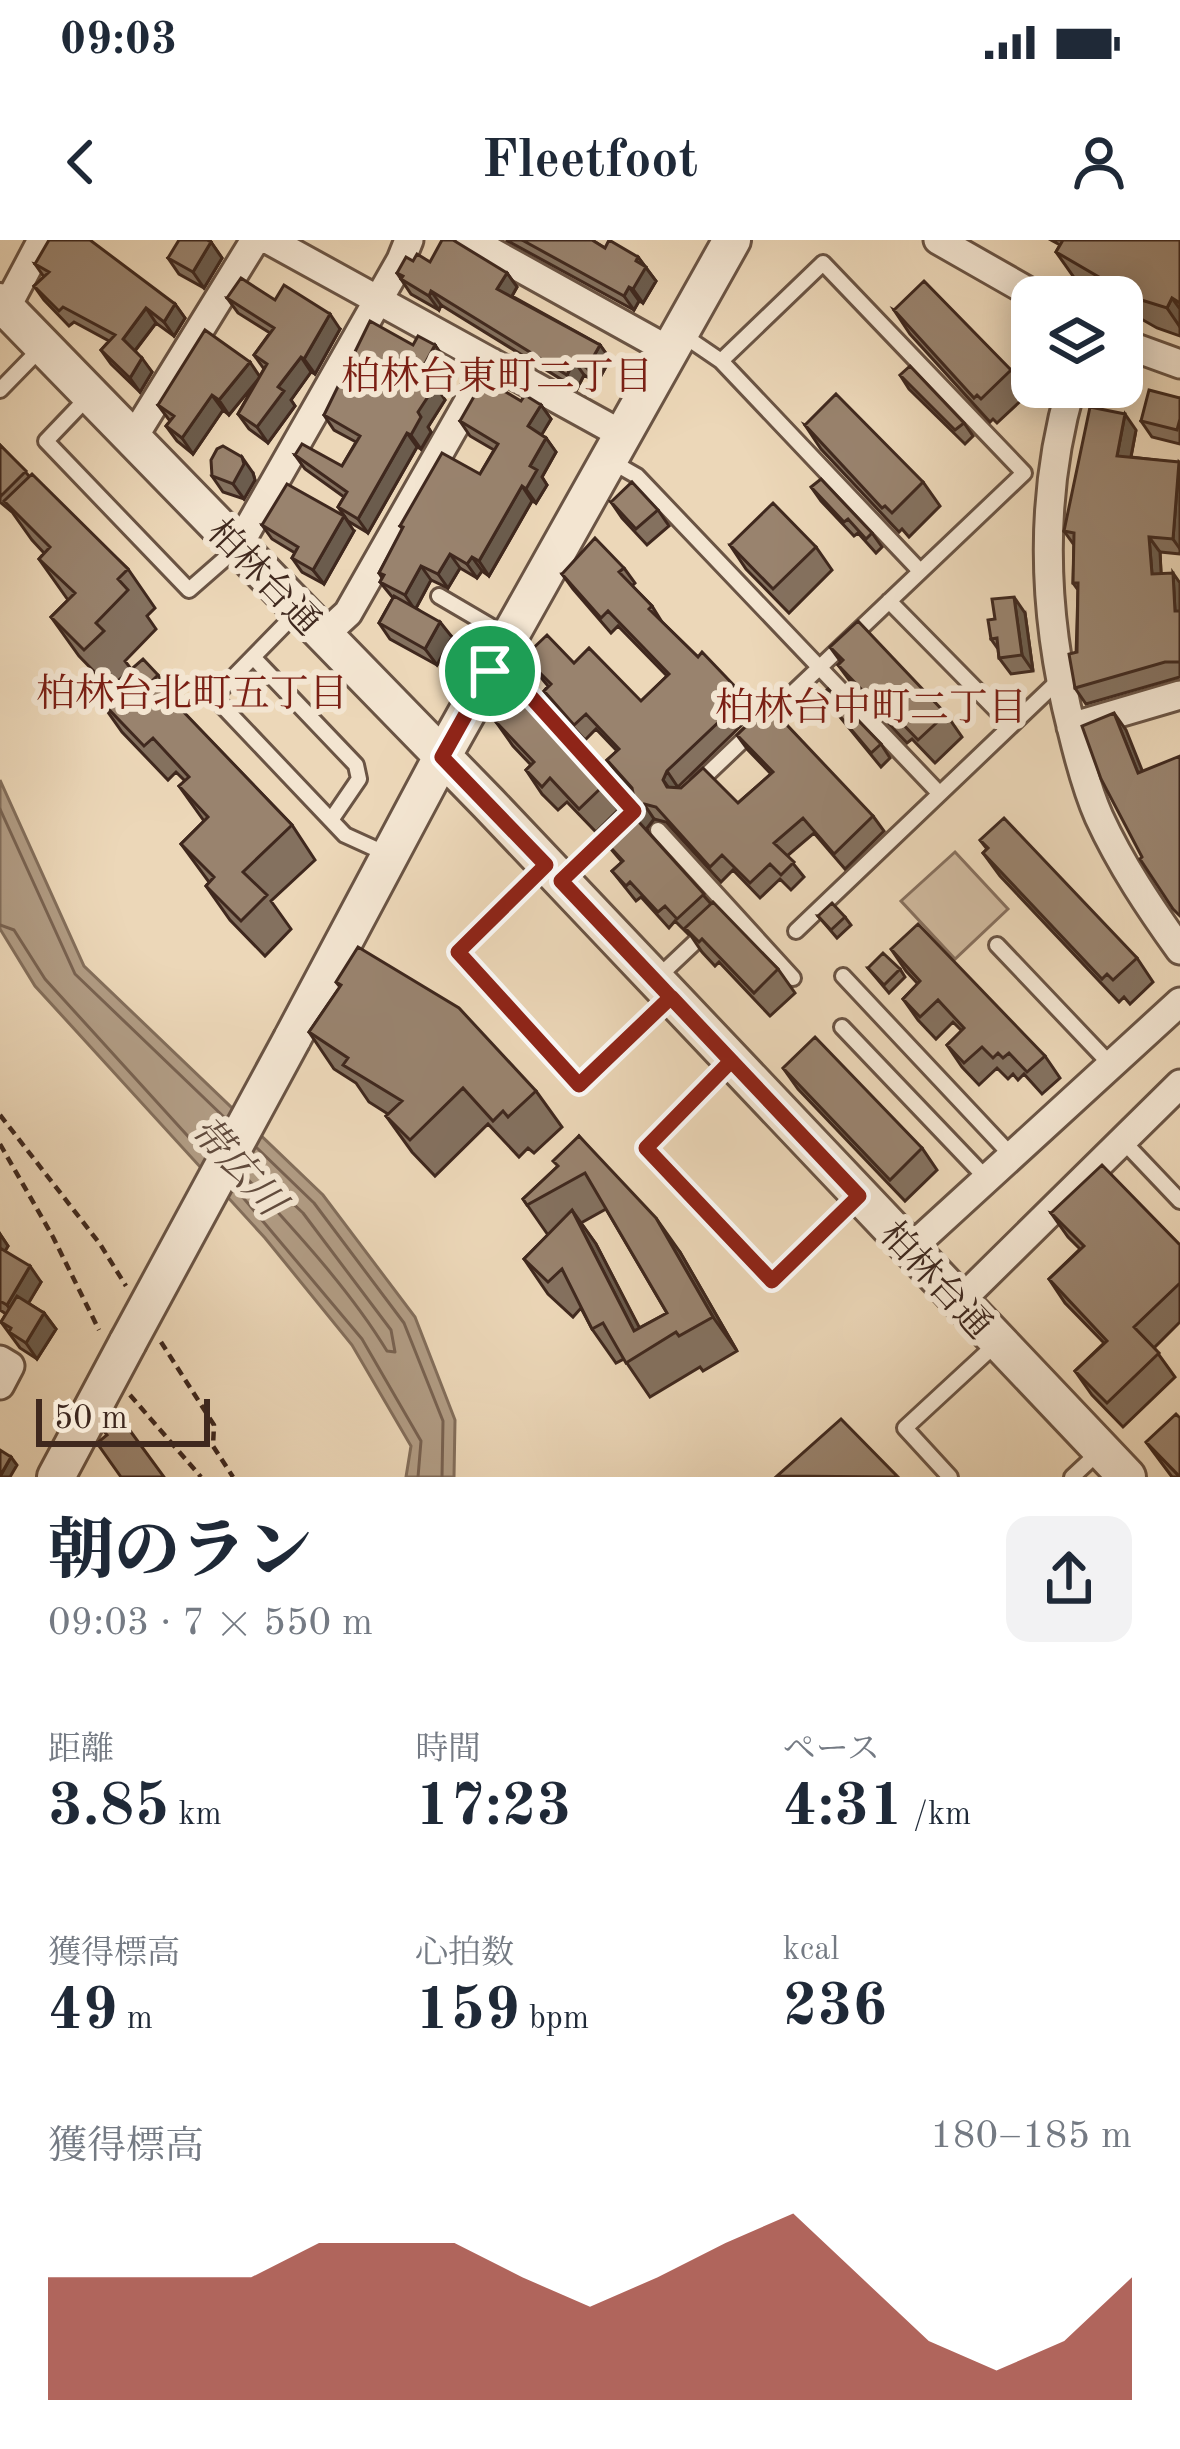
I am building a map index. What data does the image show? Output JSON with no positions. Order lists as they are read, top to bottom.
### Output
{
  "streets": {
    "street": ["柏林台通"]
  },
  "districts": ["柏林台東町二丁目", "柏林台北町五丁目", "柏林台中町二丁目"],
  "water": ["帯広川"],
  "scale_bar": "50 m",
  "page": {
    "status": "09:03",
    "header": "Fleetfoot",
    "scale": "50 m",
    "heading": ["朝のラン", "09:03 · 7 × 550 m"],
    "stats": [
      ["距離", "3.85 km"],
      ["時間", "17:23"],
      ["ペース", "4:31 /km"],
      ["獲得標高", "49 m"],
      ["心拍数", "159 bpm"],
      ["kcal", "236"]
    ],
    "chart": ["獲得標高", "180–185 m"]
  }
}
